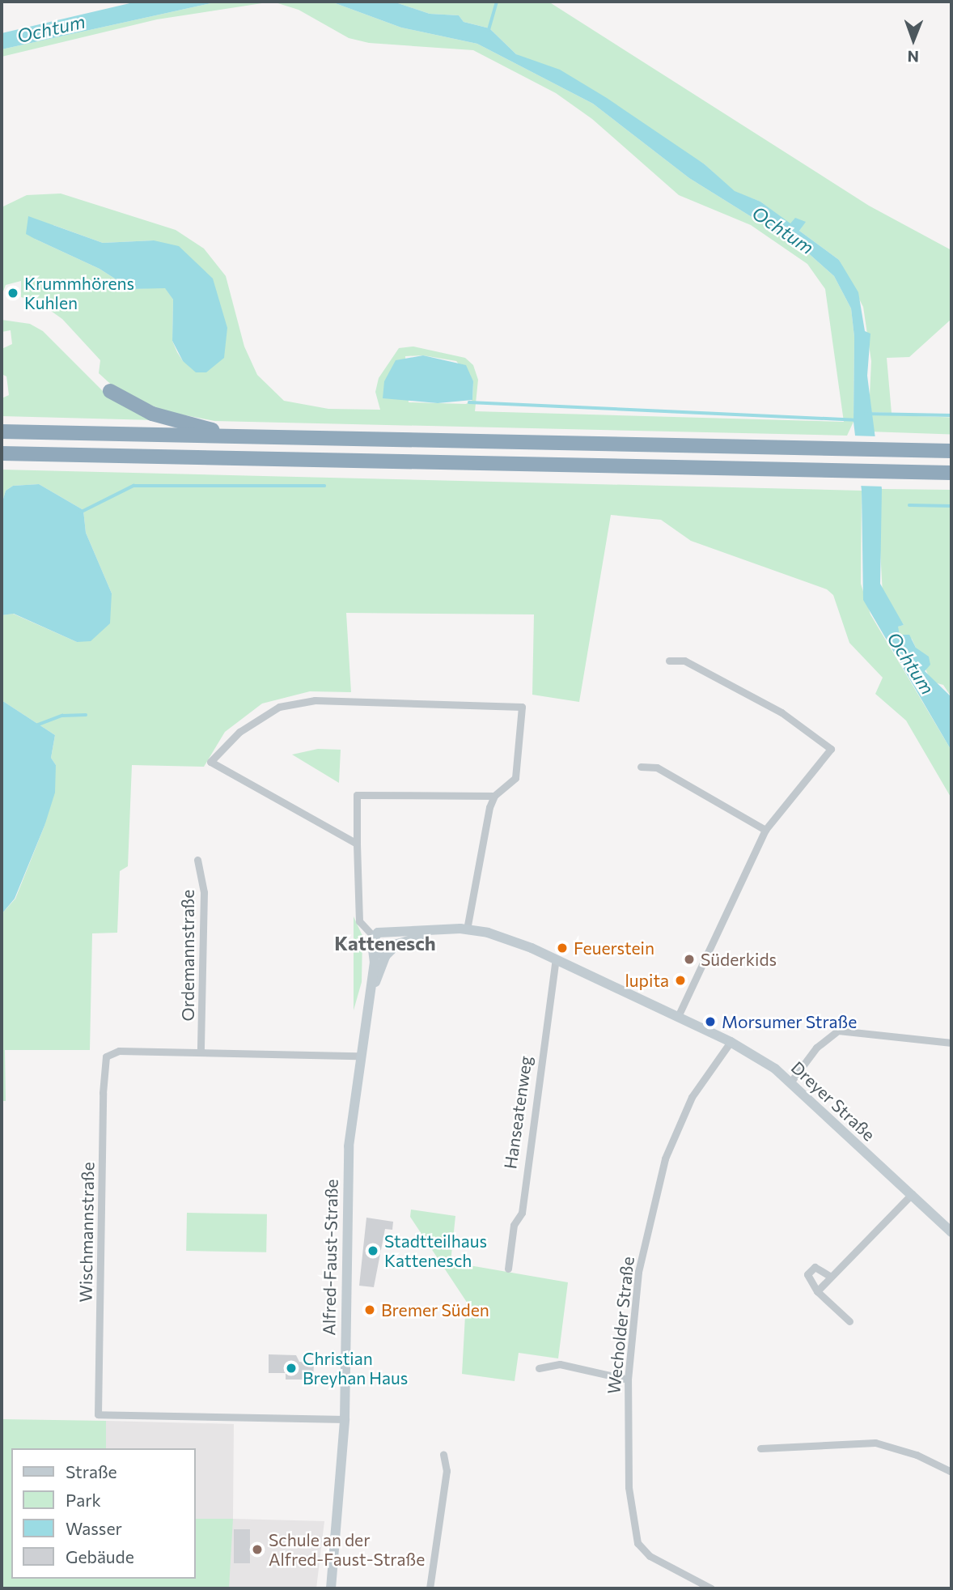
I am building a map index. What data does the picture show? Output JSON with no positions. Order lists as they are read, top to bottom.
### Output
{
  "streets": {
    "street": [
      "Ordemannstraße",
      "Dreyer Straße",
      "Hanseatenweg",
      "Wischmannstraße",
      "Alfred-Faust-Straße",
      "Wecholder Straße"
    ]
  },
  "crossings": [
    ["Ordemannstraße", "Wischmannstraße"],
    ["Dreyer Straße", "Wecholder Straße"],
    ["Wischmannstraße", "Alfred-Faust-Straße"]
  ],
  "districts": ["Kattenesch"],
  "water": ["Ochtum"],
  "places": [
    "Krummhörens Kuhlen",
    "Feuerstein",
    "Süderkids",
    "lupita",
    "Morsumer Straße",
    "Stadtteilhaus Kattenesch",
    "Bremer Süden",
    "Christian Breyhan Haus",
    "Schule an der Alfred-Faust-Straße"
  ],
  "legend": [
    "Straße",
    "Park",
    "Wasser",
    "Gebäude"
  ],
  "north": "bottom"
}
